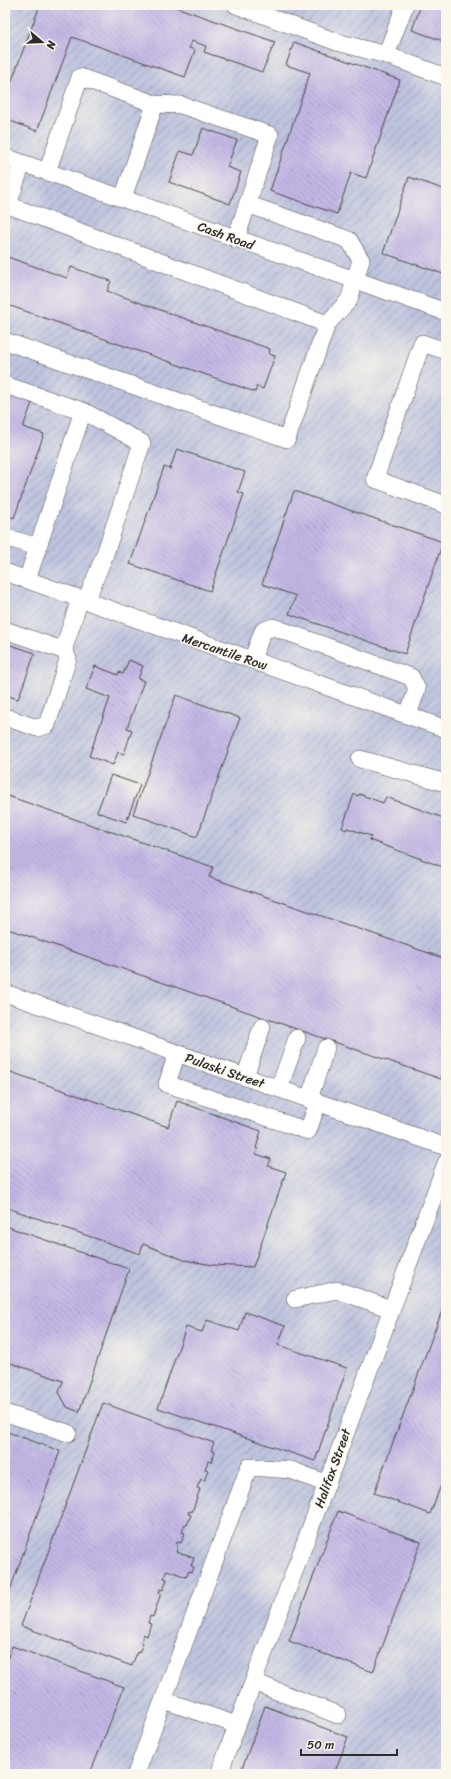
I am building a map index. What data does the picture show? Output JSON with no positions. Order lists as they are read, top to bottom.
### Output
{
  "streets": {
    "street": [
      "Cash Road",
      "Mercantile Row",
      "Pulaski Street",
      "Halifax Street"
    ]
  },
  "scale_bar": "50 m",
  "north": "right"
}
